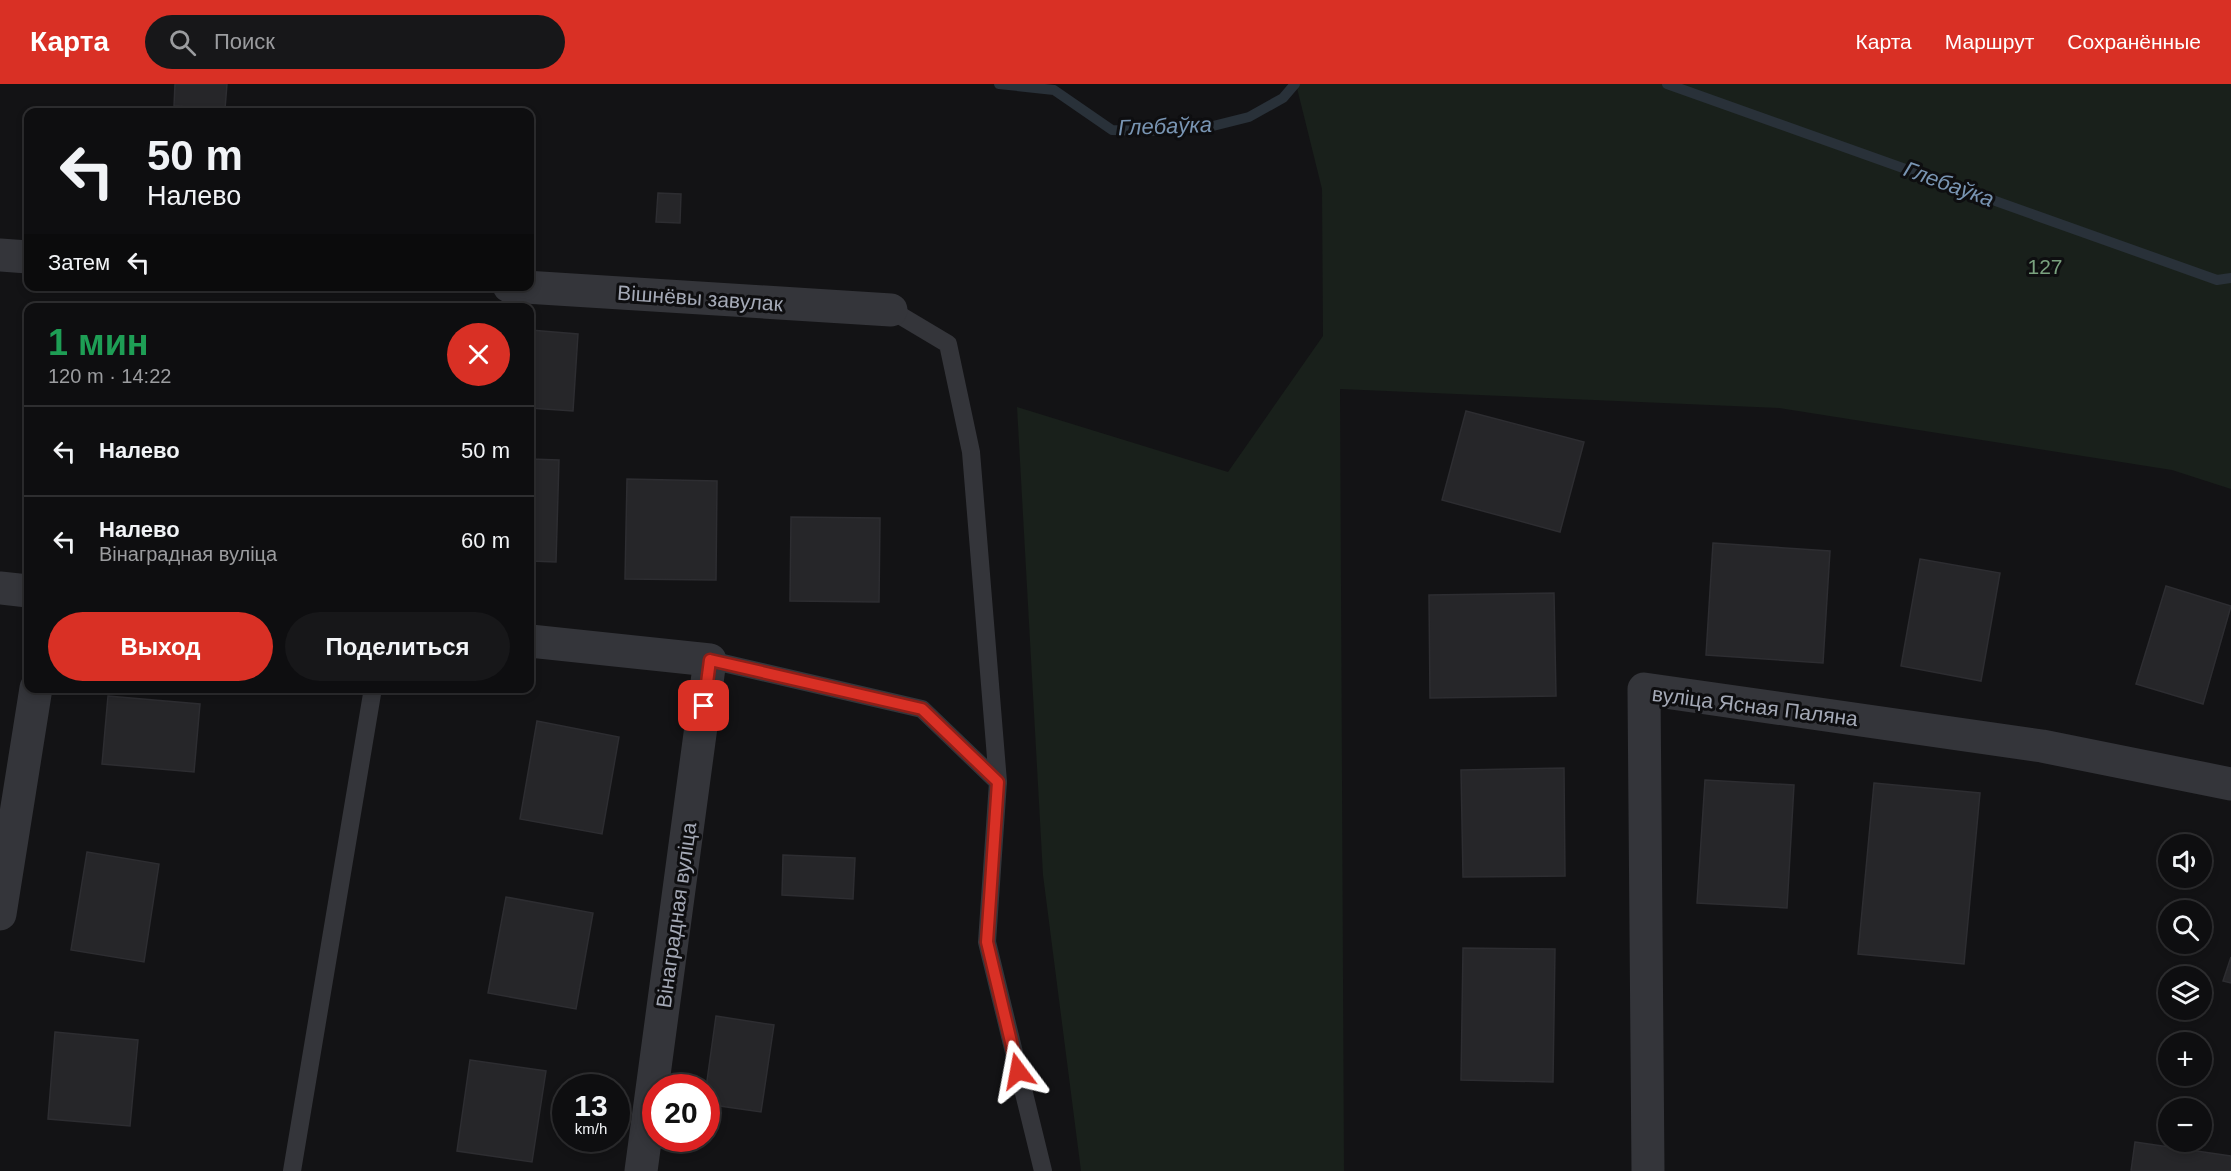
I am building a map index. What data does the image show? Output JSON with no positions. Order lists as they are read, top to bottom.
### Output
{
  "streets": {
    "street": ["Вішнёвы завулак", "вуліца Ясная Паляна", "Вінаградная вуліца"]
  },
  "water": ["Глебаўка"],
  "parks": ["127"],
  "page": {
    "header": "Карта",
    "search": "Поиск",
    "nav": ["Карта", "Маршрут", "Сохранённые"],
    "turn": ["50 m", "Налево"],
    "then": "Затем",
    "heading": ["1 мин", "120 m · 14:22"],
    "list": [
      {
        "name": "Налево",
        "value": "50 m"
      },
      {
        "name": "Налево",
        "note": "Вінаградная вуліца",
        "value": "60 m"
      }
    ],
    "buttons": ["Выход", "Поделиться"],
    "map_buttons": ["+", "−"],
    "speed": "13 km/h",
    "limit": "20"
  }
}
